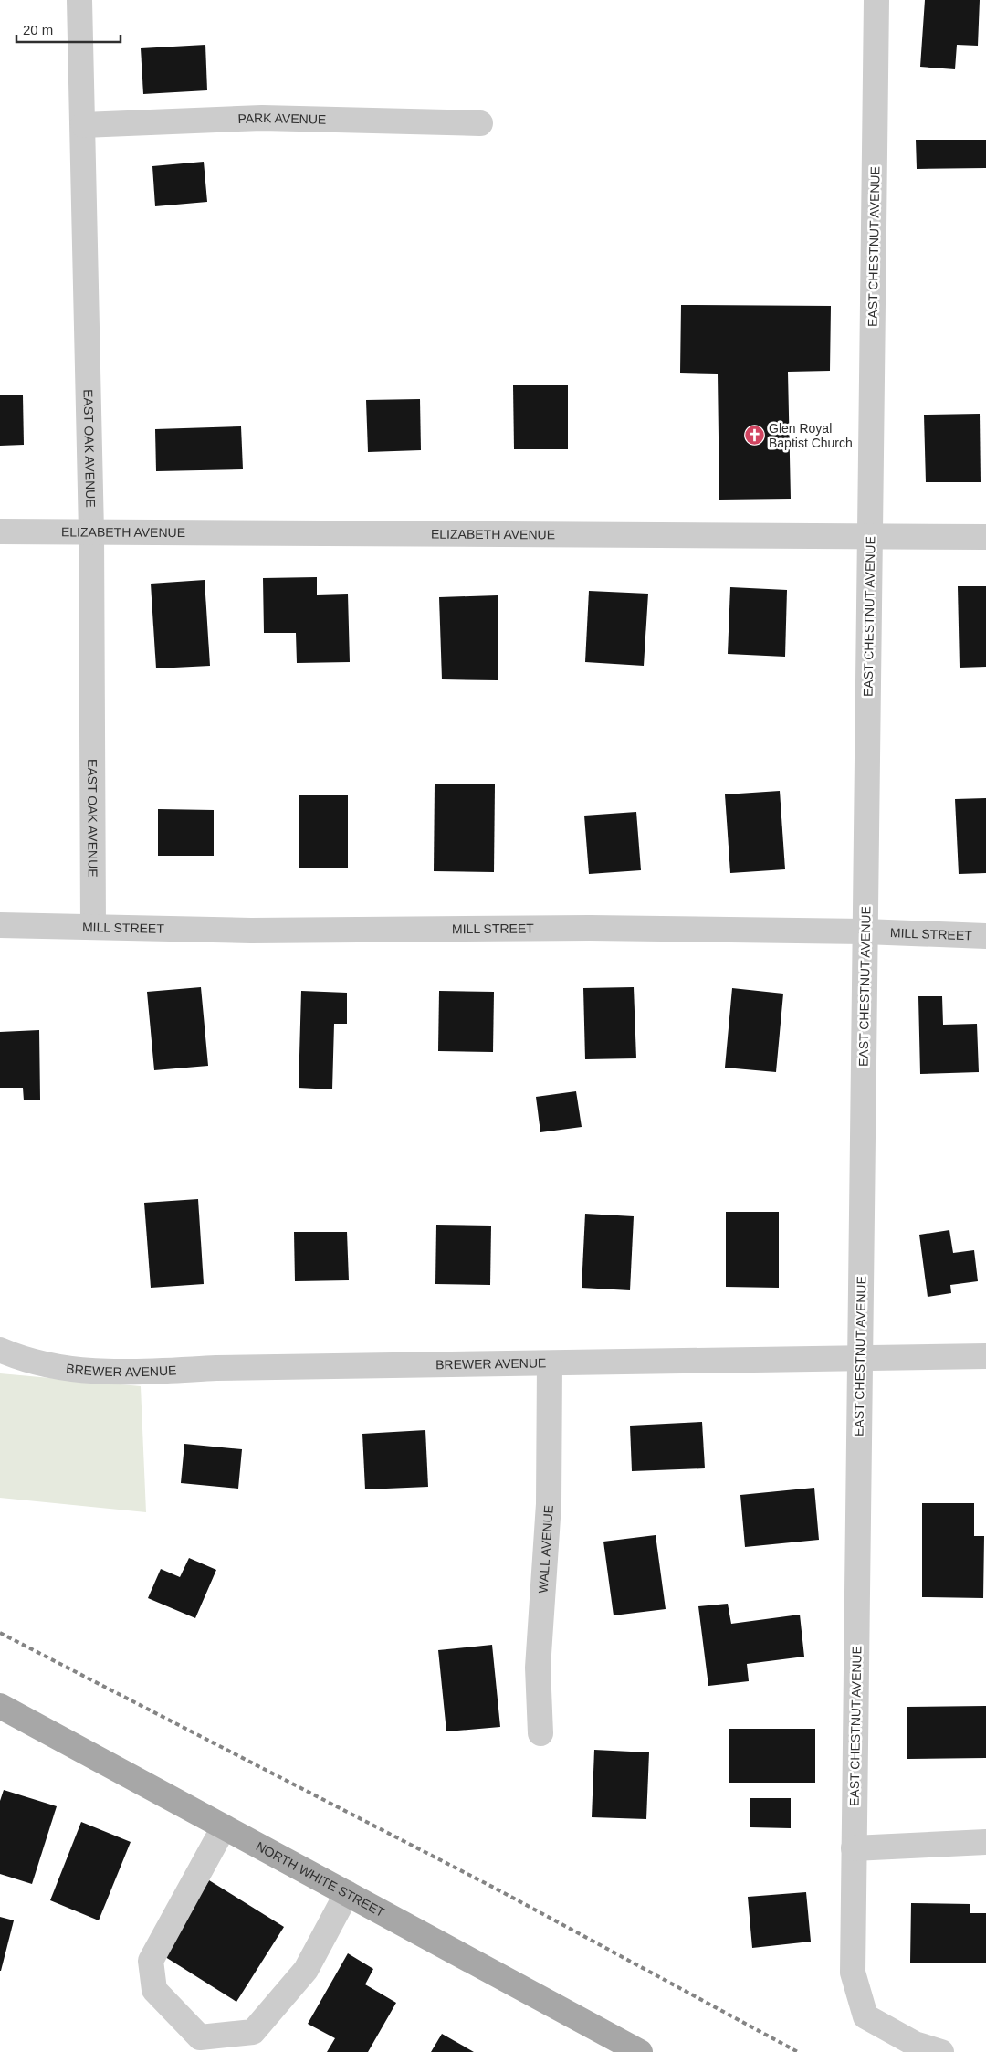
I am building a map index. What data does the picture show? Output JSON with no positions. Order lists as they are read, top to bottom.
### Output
{
  "streets": {
    "main road": ["NORTH WHITE STREET"],
    "street": [
      "PARK AVENUE",
      "EAST CHESTNUT AVENUE",
      "EAST OAK AVENUE",
      "ELIZABETH AVENUE",
      "MILL STREET",
      "BREWER AVENUE",
      "WALL AVENUE"
    ]
  },
  "crossings": [
    ["PARK AVENUE", "EAST OAK AVENUE"],
    ["EAST CHESTNUT AVENUE", "ELIZABETH AVENUE"],
    ["EAST CHESTNUT AVENUE", "MILL STREET"],
    ["EAST CHESTNUT AVENUE", "BREWER AVENUE"],
    ["EAST OAK AVENUE", "ELIZABETH AVENUE"],
    ["EAST OAK AVENUE", "MILL STREET"],
    ["BREWER AVENUE", "WALL AVENUE"]
  ],
  "places": {
    "church": ["Glen Royal Baptist Church"]
  },
  "scale_bar": "20 m"
}
